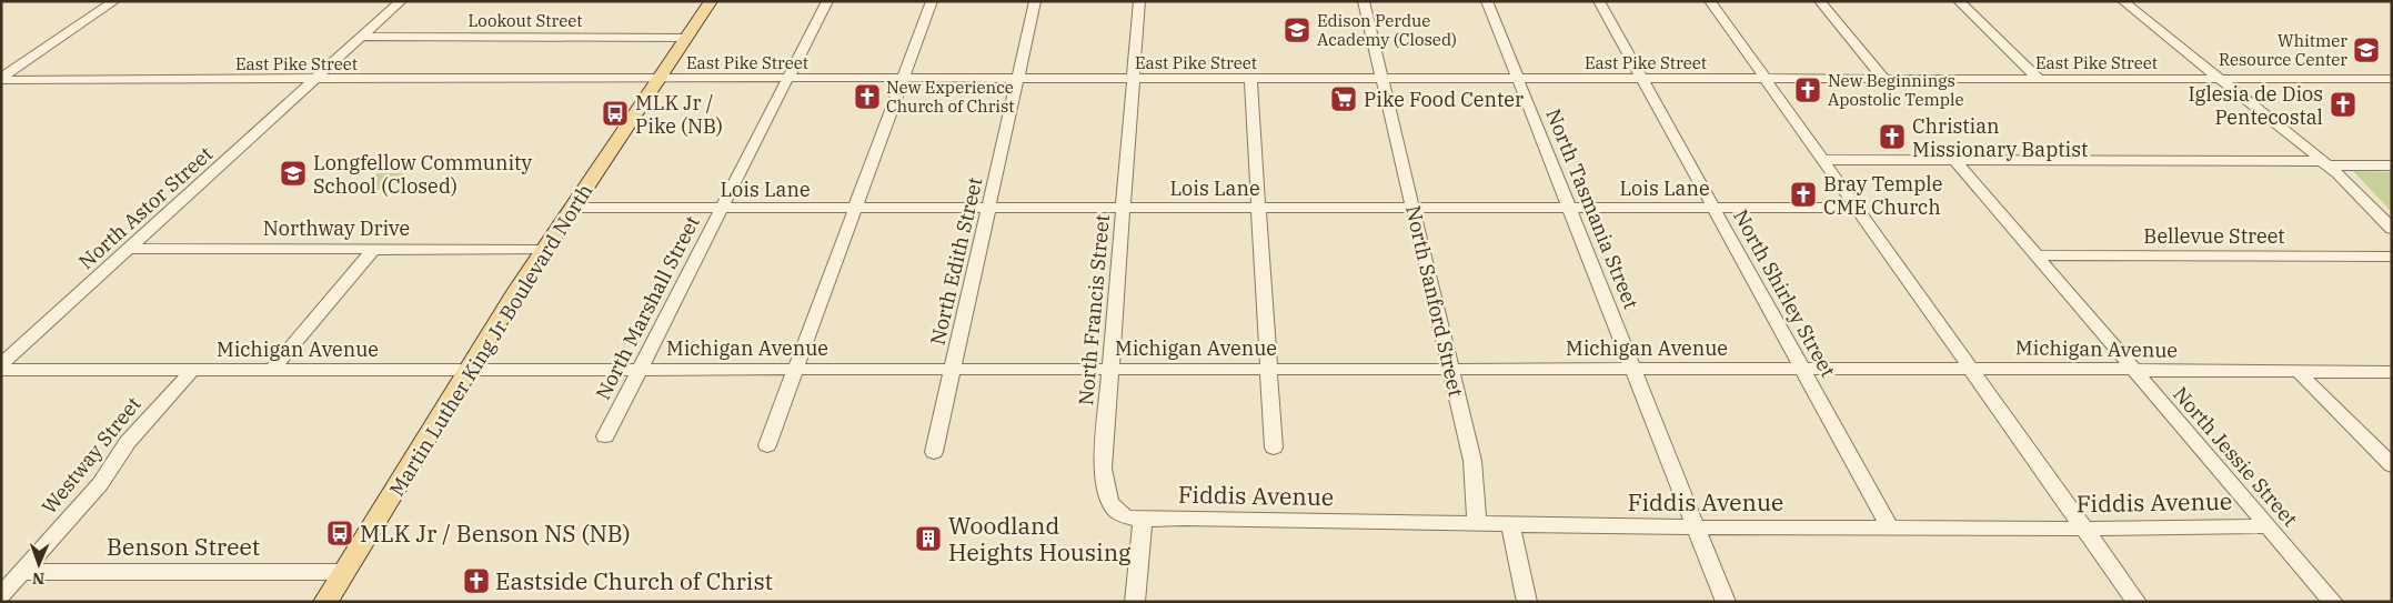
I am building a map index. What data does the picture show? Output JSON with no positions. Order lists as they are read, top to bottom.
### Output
{
  "streets": {
    "main road": ["Martin Luther King Jr Boulevard North"],
    "street": [
      "Lookout Street",
      "East Pike Street",
      "Lois Lane",
      "North Astor Street",
      "North Tasmania Street",
      "Northway Drive",
      "Bellevue Street",
      "North Edith Street",
      "North Shirley Street",
      "North Sanford Street",
      "North Marshall Street",
      "North Francis Street",
      "Michigan Avenue",
      "Westway Street",
      "North Jessie Street",
      "Fiddis Avenue",
      "Benson Street"
    ]
  },
  "crossings": [
    ["Lookout Street", "North Astor Street"],
    ["Lookout Street", "Martin Luther King Jr Boulevard North"],
    ["East Pike Street", "North Astor Street"],
    ["East Pike Street", "North Tasmania Street"],
    ["East Pike Street", "North Edith Street"],
    ["East Pike Street", "North Shirley Street"],
    ["East Pike Street", "North Sanford Street"],
    ["East Pike Street", "North Marshall Street"],
    ["East Pike Street", "North Francis Street"],
    ["East Pike Street", "Martin Luther King Jr Boulevard North"],
    ["Lois Lane", "North Tasmania Street"],
    ["Lois Lane", "North Edith Street"],
    ["Lois Lane", "North Shirley Street"],
    ["Lois Lane", "North Sanford Street"],
    ["Lois Lane", "North Marshall Street"],
    ["Lois Lane", "North Francis Street"],
    ["Lois Lane", "Martin Luther King Jr Boulevard North"],
    ["North Astor Street", "Northway Drive"],
    ["North Tasmania Street", "Michigan Avenue"],
    ["North Tasmania Street", "Fiddis Avenue"],
    ["Northway Drive", "Martin Luther King Jr Boulevard North"],
    ["Bellevue Street", "North Jessie Street"],
    ["North Edith Street", "Michigan Avenue"],
    ["North Shirley Street", "Michigan Avenue"],
    ["North Shirley Street", "Fiddis Avenue"],
    ["North Sanford Street", "Michigan Avenue"],
    ["North Sanford Street", "Fiddis Avenue"],
    ["North Marshall Street", "Michigan Avenue"],
    ["North Francis Street", "Michigan Avenue"],
    ["North Francis Street", "Fiddis Avenue"],
    ["Martin Luther King Jr Boulevard North", "Michigan Avenue"],
    ["Martin Luther King Jr Boulevard North", "Benson Street"],
    ["Michigan Avenue", "Westway Street"],
    ["Michigan Avenue", "North Jessie Street"],
    ["Westway Street", "Benson Street"],
    ["North Jessie Street", "Fiddis Avenue"]
  ],
  "places": {
    "school or university": ["Edison Perdue Academy (Closed)", "Whitmer Resource Center", "Longfellow Community School (Closed)"],
    "church": [
      "New Beginnings Apostolic Temple",
      "New Experience Church of Christ",
      "Iglesia de Dios Pentecostal",
      "Christian Missionary Baptist",
      "Bray Temple CME Church",
      "Eastside Church of Christ"
    ],
    "supermarket": ["Pike Food Center"],
    "bus stop": ["MLK Jr / Pike (NB)", "MLK Jr / Benson NS (NB)"],
    "building": ["Woodland Heights Housing"]
  },
  "north": "bottom"
}
